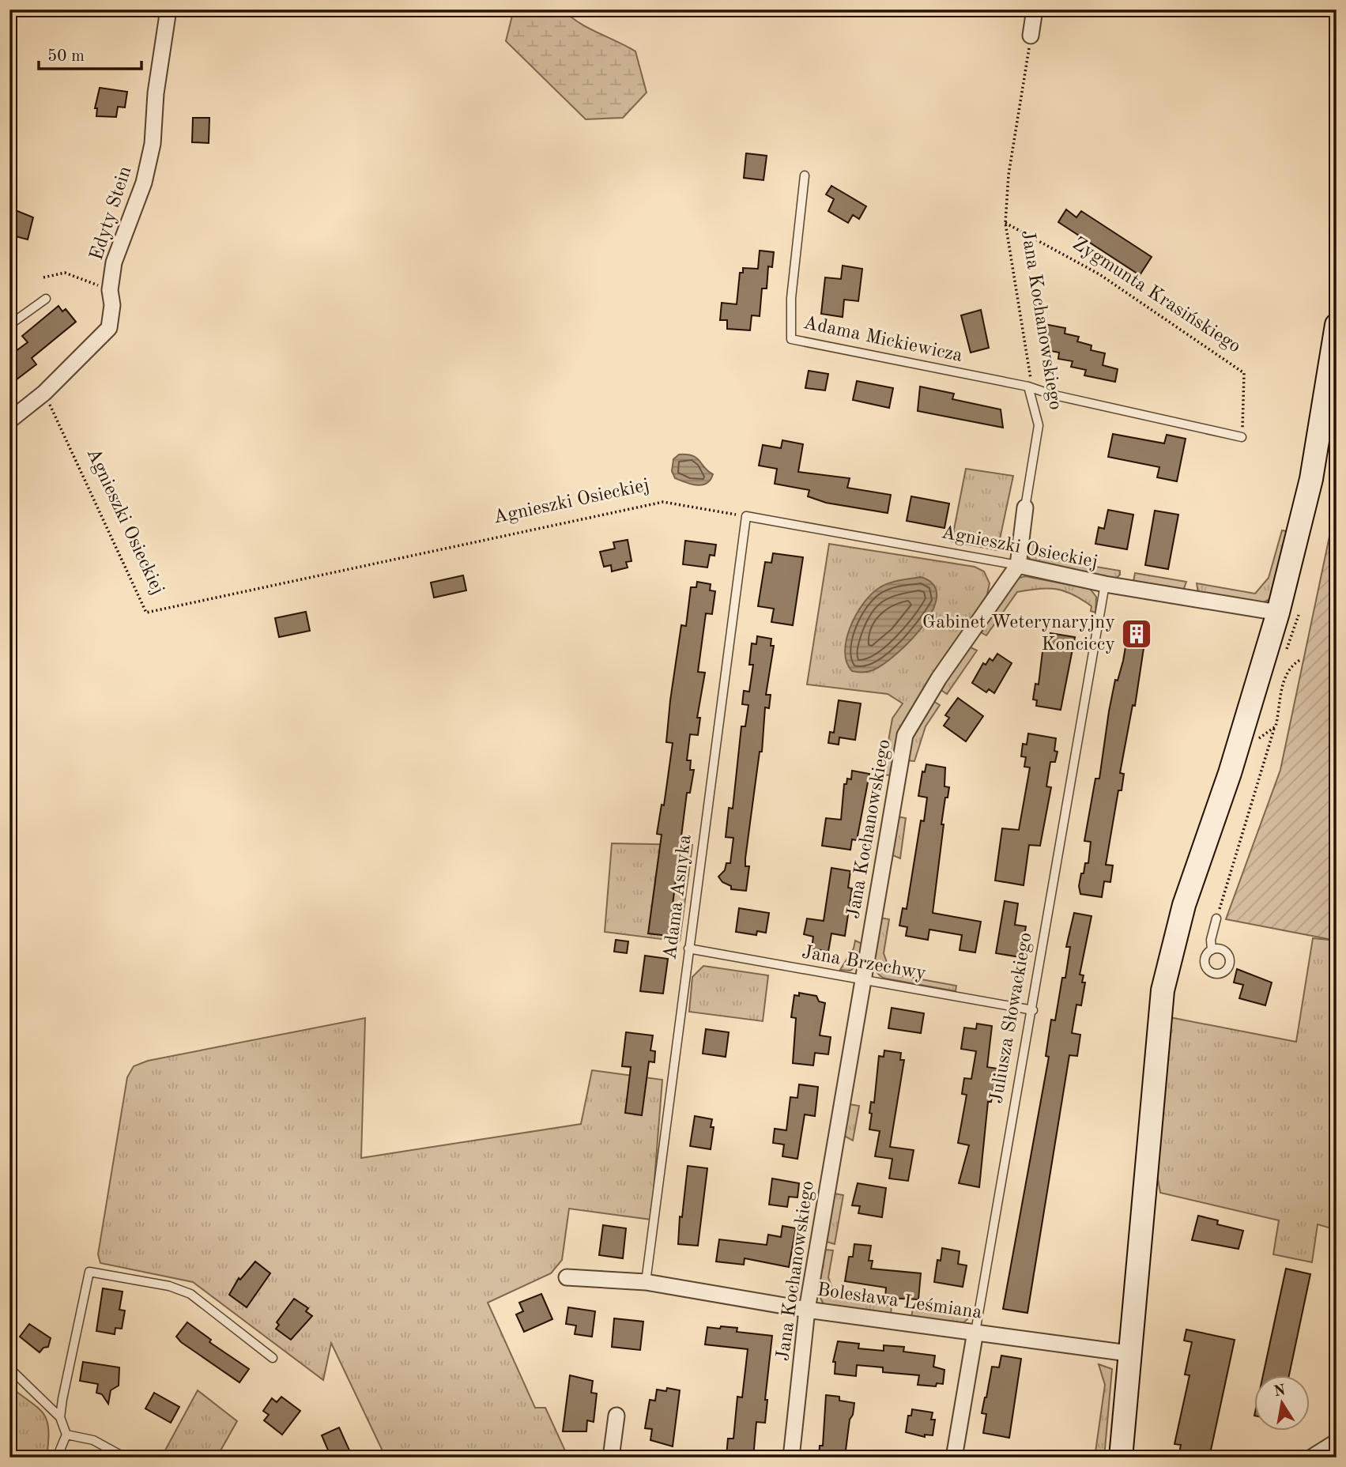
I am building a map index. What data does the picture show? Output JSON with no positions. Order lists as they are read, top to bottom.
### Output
{
  "streets": {
    "street": [
      "Edyty Stein",
      "Jana Kochanowskiego",
      "Agnieszki Osieckiej",
      "Juliusza Słowackiego",
      "Bolesława Leśmiana"
    ],
    "lane": ["Adama Mickiewicza", "Adama Asnyka", "Jana Brzechwy"],
    "path": ["Zygmunta Krasińskiego"]
  },
  "crossings": [
    ["Edyty Stein", "Agnieszki Osieckiej"],
    ["Zygmunta Krasińskiego", "Jana Kochanowskiego"],
    ["Jana Kochanowskiego", "Adama Mickiewicza"],
    ["Jana Kochanowskiego", "Agnieszki Osieckiej"],
    ["Jana Kochanowskiego", "Jana Brzechwy"],
    ["Jana Kochanowskiego", "Bolesława Leśmiana"],
    ["Agnieszki Osieckiej", "Adama Asnyka"],
    ["Agnieszki Osieckiej", "Juliusza Słowackiego"],
    ["Adama Asnyka", "Jana Brzechwy"],
    ["Adama Asnyka", "Bolesława Leśmiana"],
    ["Jana Brzechwy", "Juliusza Słowackiego"],
    ["Juliusza Słowackiego", "Bolesława Leśmiana"]
  ],
  "places": {
    "building": ["Gabinet Weterynaryjny Konciccy"]
  },
  "scale_bar": "50 m",
  "north": "top"
}
